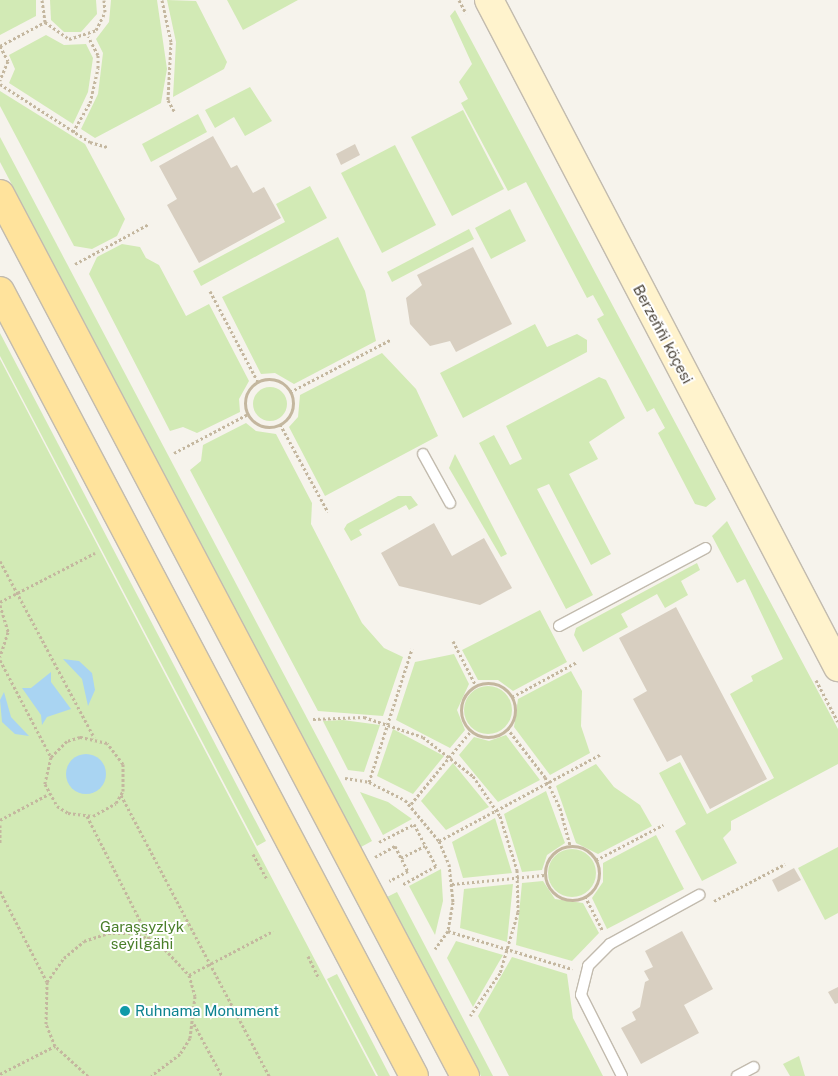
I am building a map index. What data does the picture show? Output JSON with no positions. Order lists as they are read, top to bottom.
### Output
{
  "streets": {
    "street": ["Berzeňňi köçesi"]
  },
  "parks": ["Garaşsyzlyk seýilgähi"],
  "places": ["Ruhnama Monument"]
}
